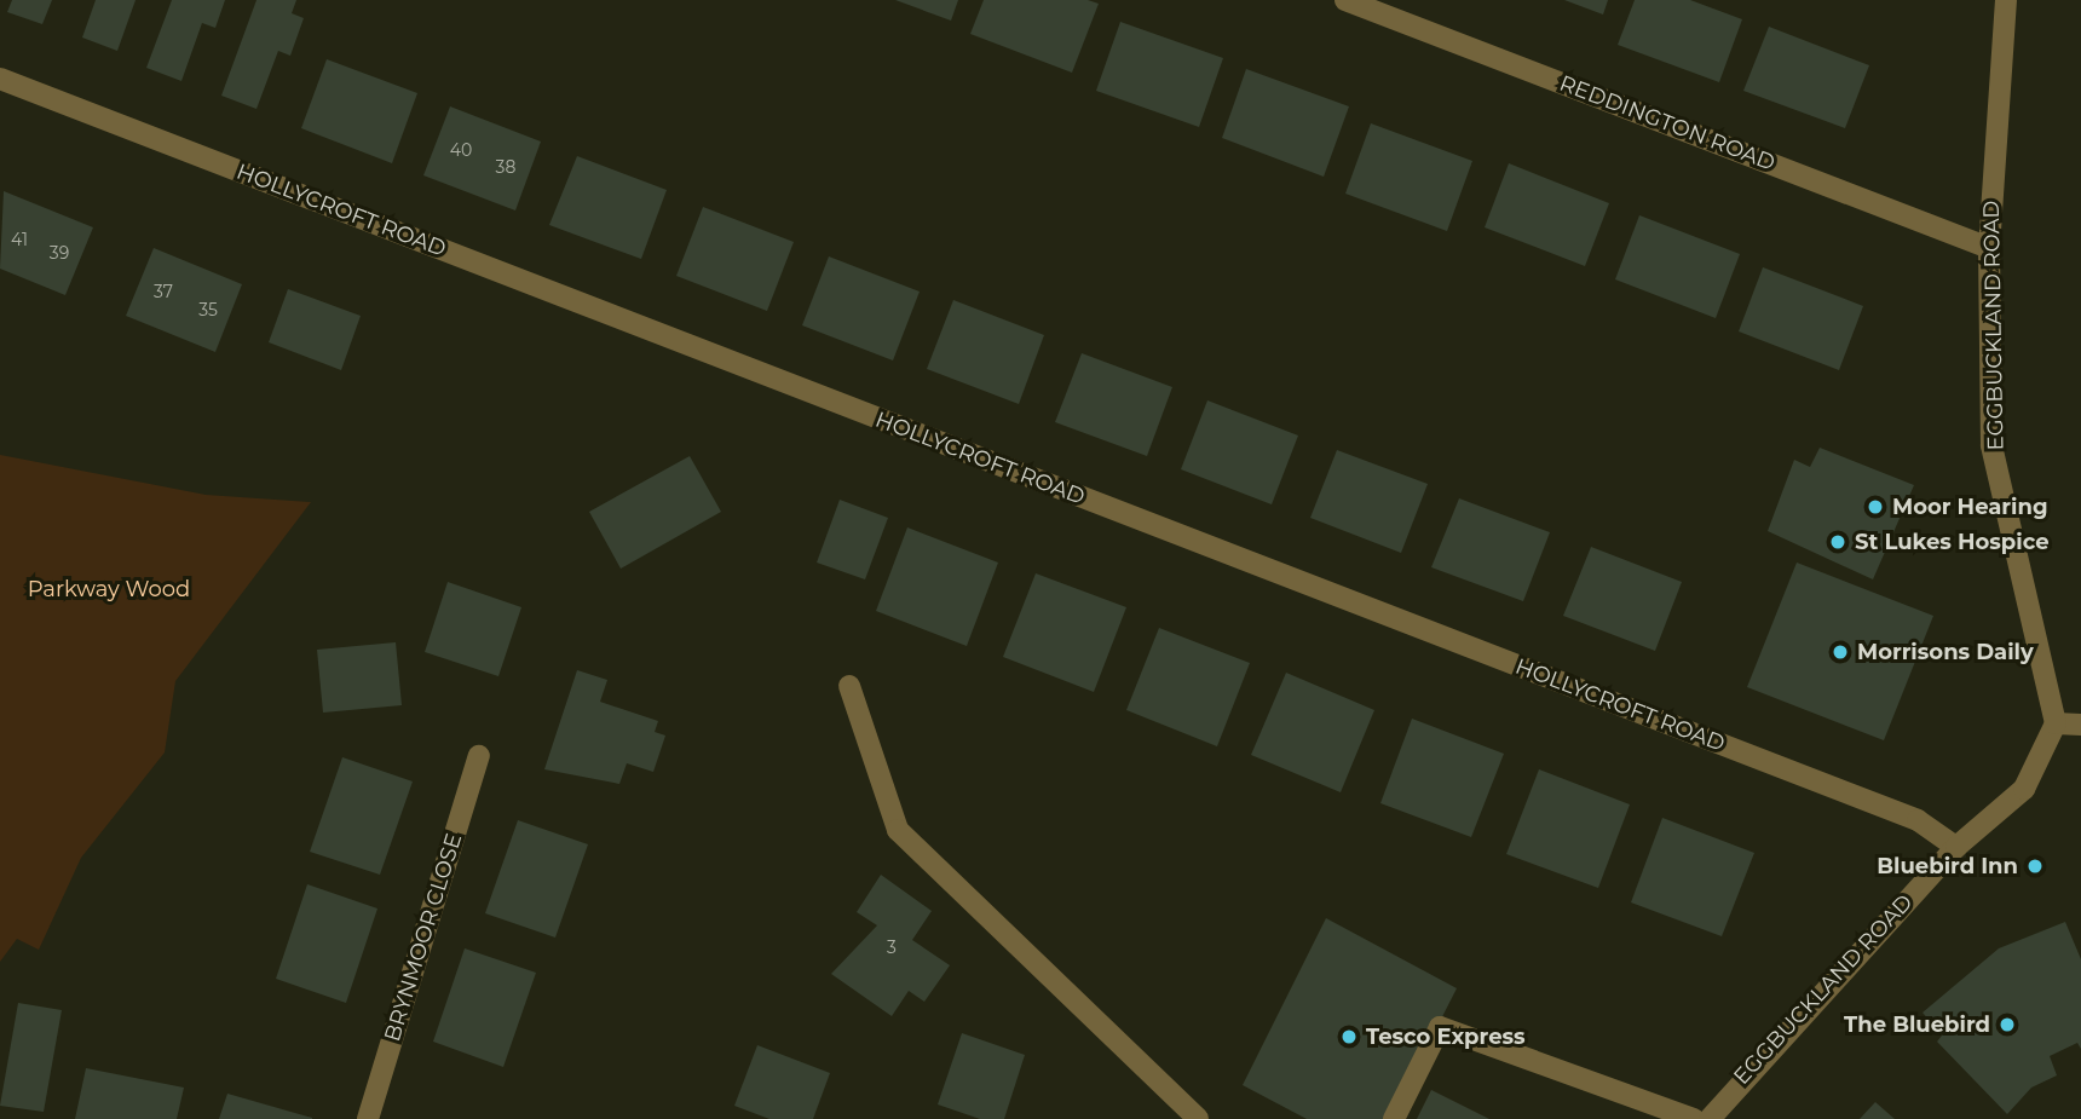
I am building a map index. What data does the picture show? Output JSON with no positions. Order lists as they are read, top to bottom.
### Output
{
  "streets": {
    "street": [
      "REDDINGTON ROAD",
      "HOLLYCROFT ROAD",
      "EGGBUCKLAND ROAD",
      "BRYNMOOR CLOSE"
    ]
  },
  "crossings": [
    ["REDDINGTON ROAD", "EGGBUCKLAND ROAD"],
    ["HOLLYCROFT ROAD", "EGGBUCKLAND ROAD"]
  ],
  "parks": ["Parkway Wood"],
  "places": [
    "Moor Hearing",
    "St Lukes Hospice",
    "Morrisons Daily",
    "Bluebird Inn",
    "The Bluebird",
    "Tesco Express"
  ],
  "house_numbers": [
    "40",
    "38",
    "41",
    "39",
    "37",
    "35",
    "3"
  ]
}
